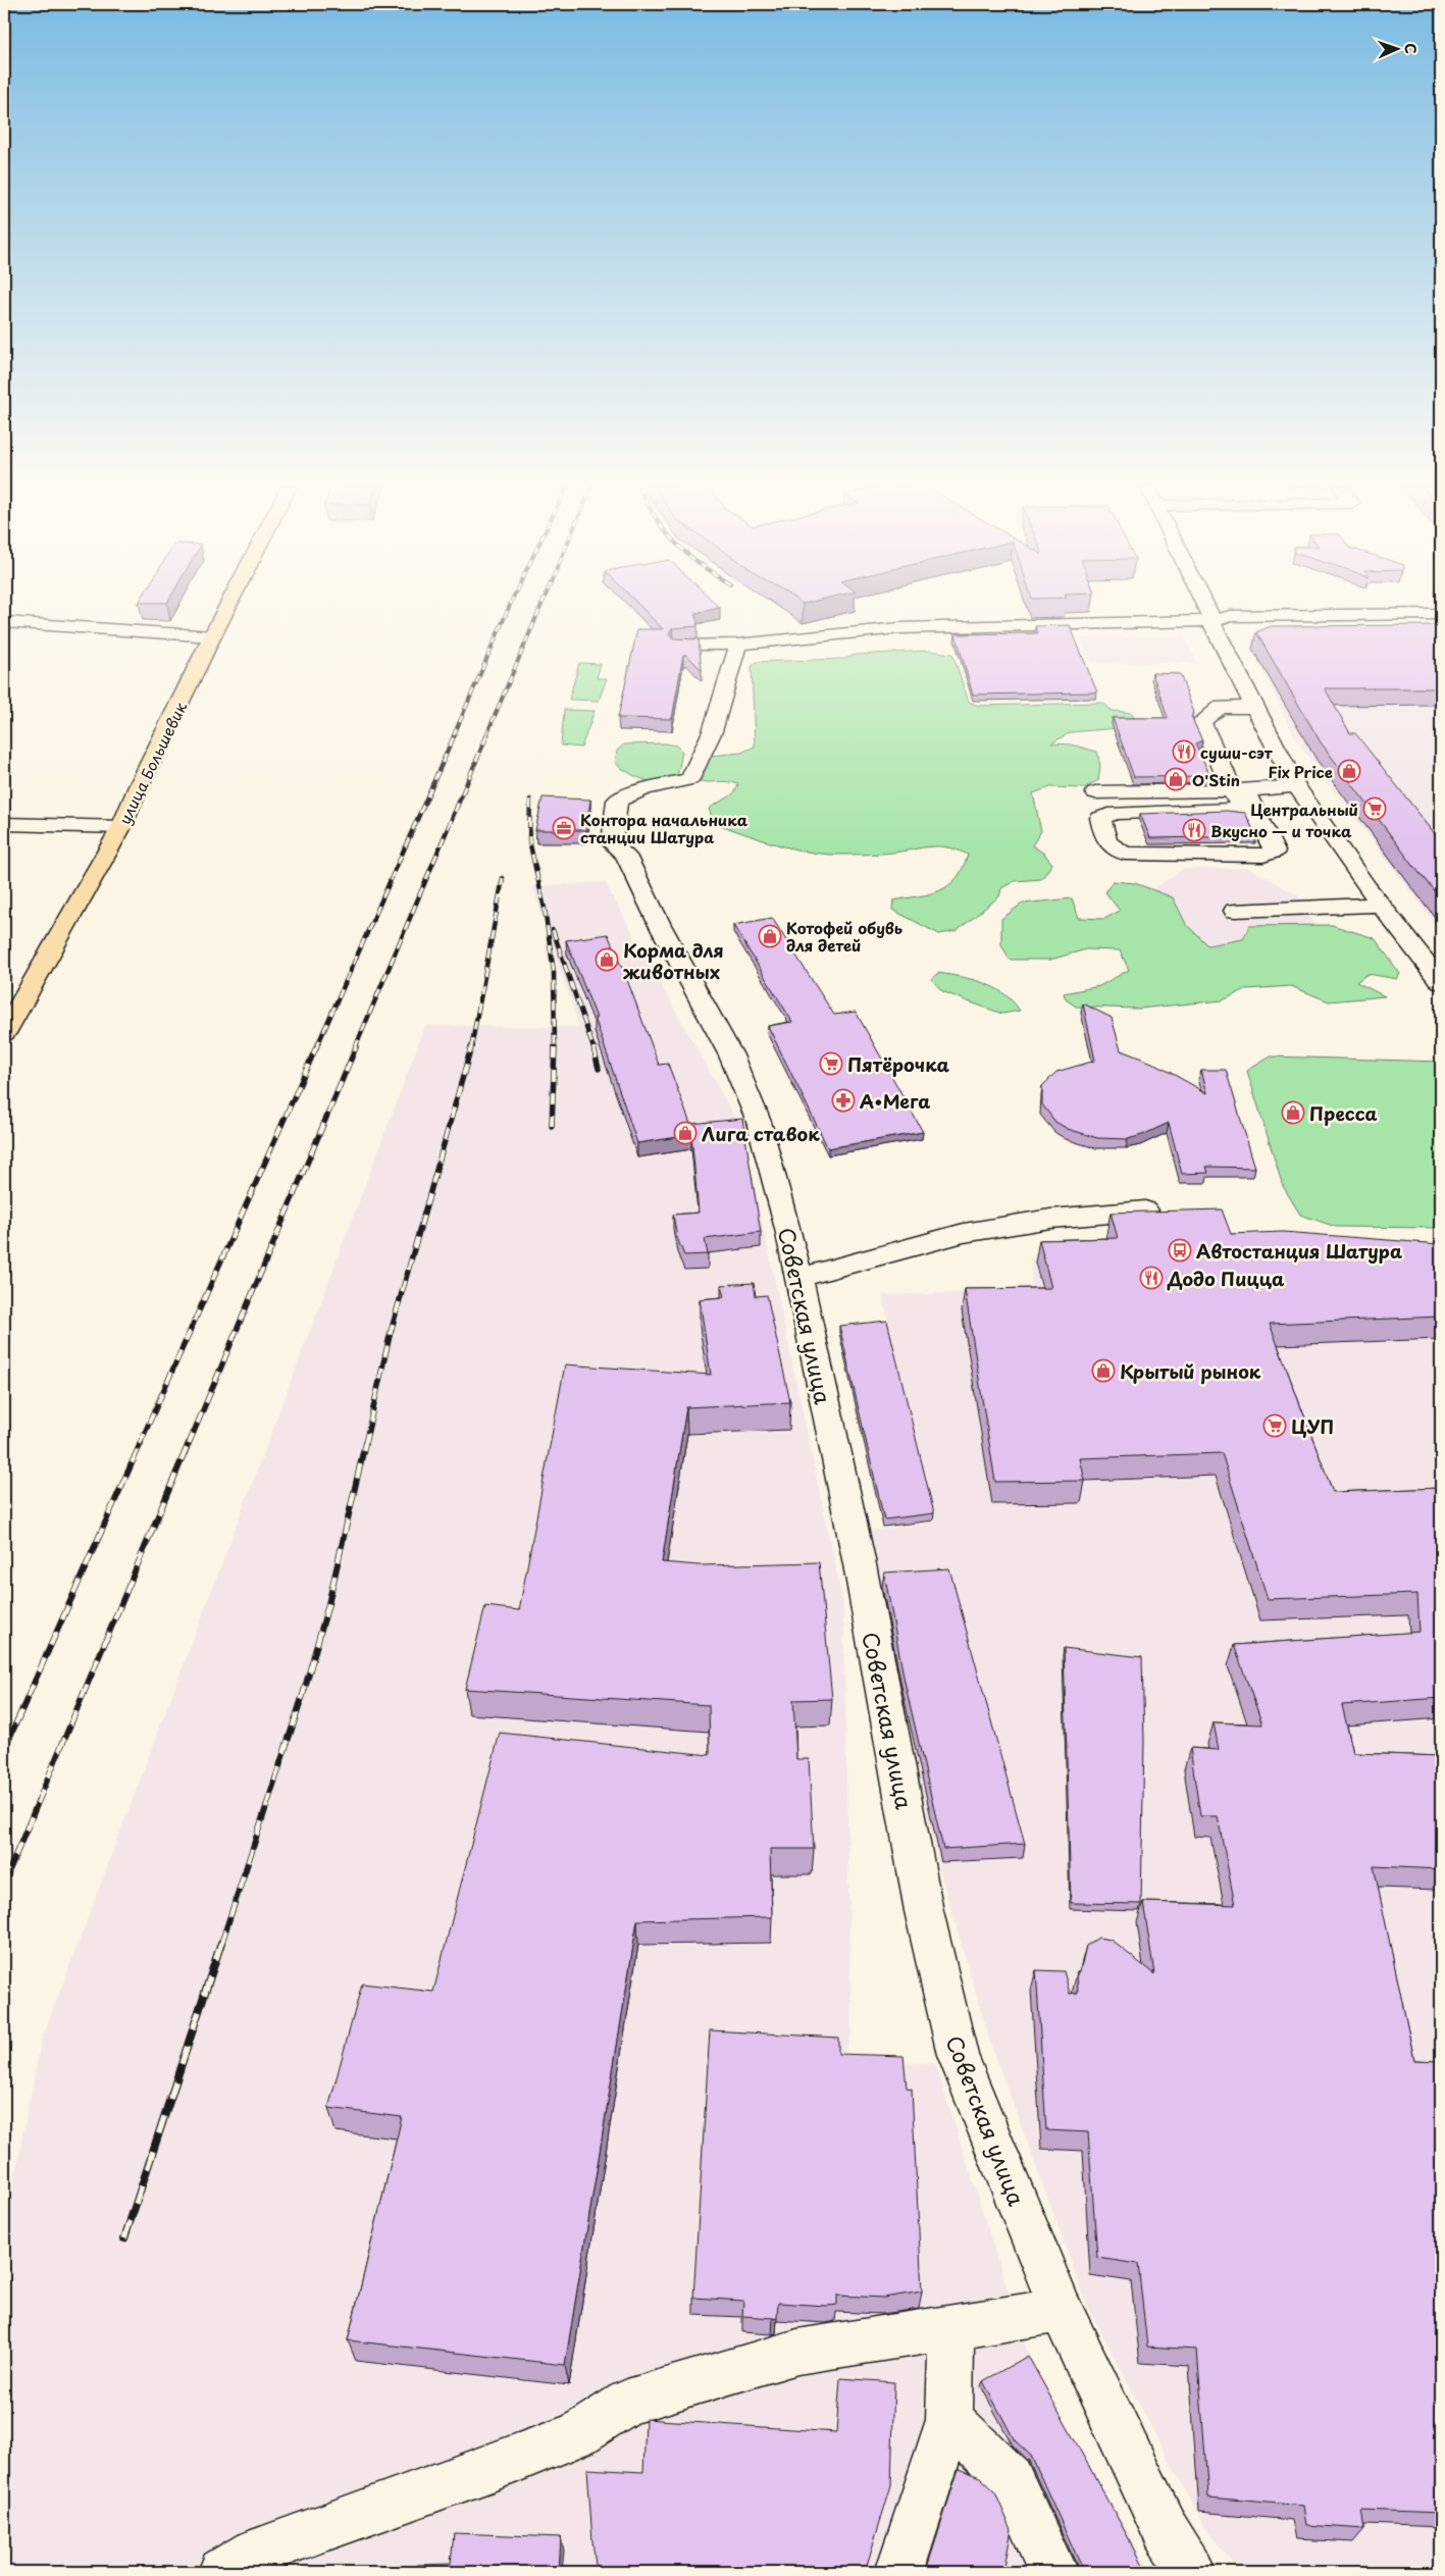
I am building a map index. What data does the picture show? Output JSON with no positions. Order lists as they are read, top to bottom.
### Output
{
  "streets": {
    "main road": ["улица Большевик"],
    "street": ["Советская улица"]
  },
  "places": {
    "restaurant": ["суши-сэт", "Вкусно — и точка", "Додо Пицца"],
    "shop": [
      "Fix Price",
      "O'Stin",
      "Котофей обувь для детей",
      "Корма для животных",
      "Пресса",
      "Лига ставок",
      "Крытый рынок"
    ],
    "supermarket": ["Центральный", "Пятёрочка", "ЦУП"],
    "office": ["Контора начальника станции Шатура"],
    "pharmacy": ["А•Мега"],
    "bus stop": ["Автостанция Шатура"]
  },
  "north": "right"
}
